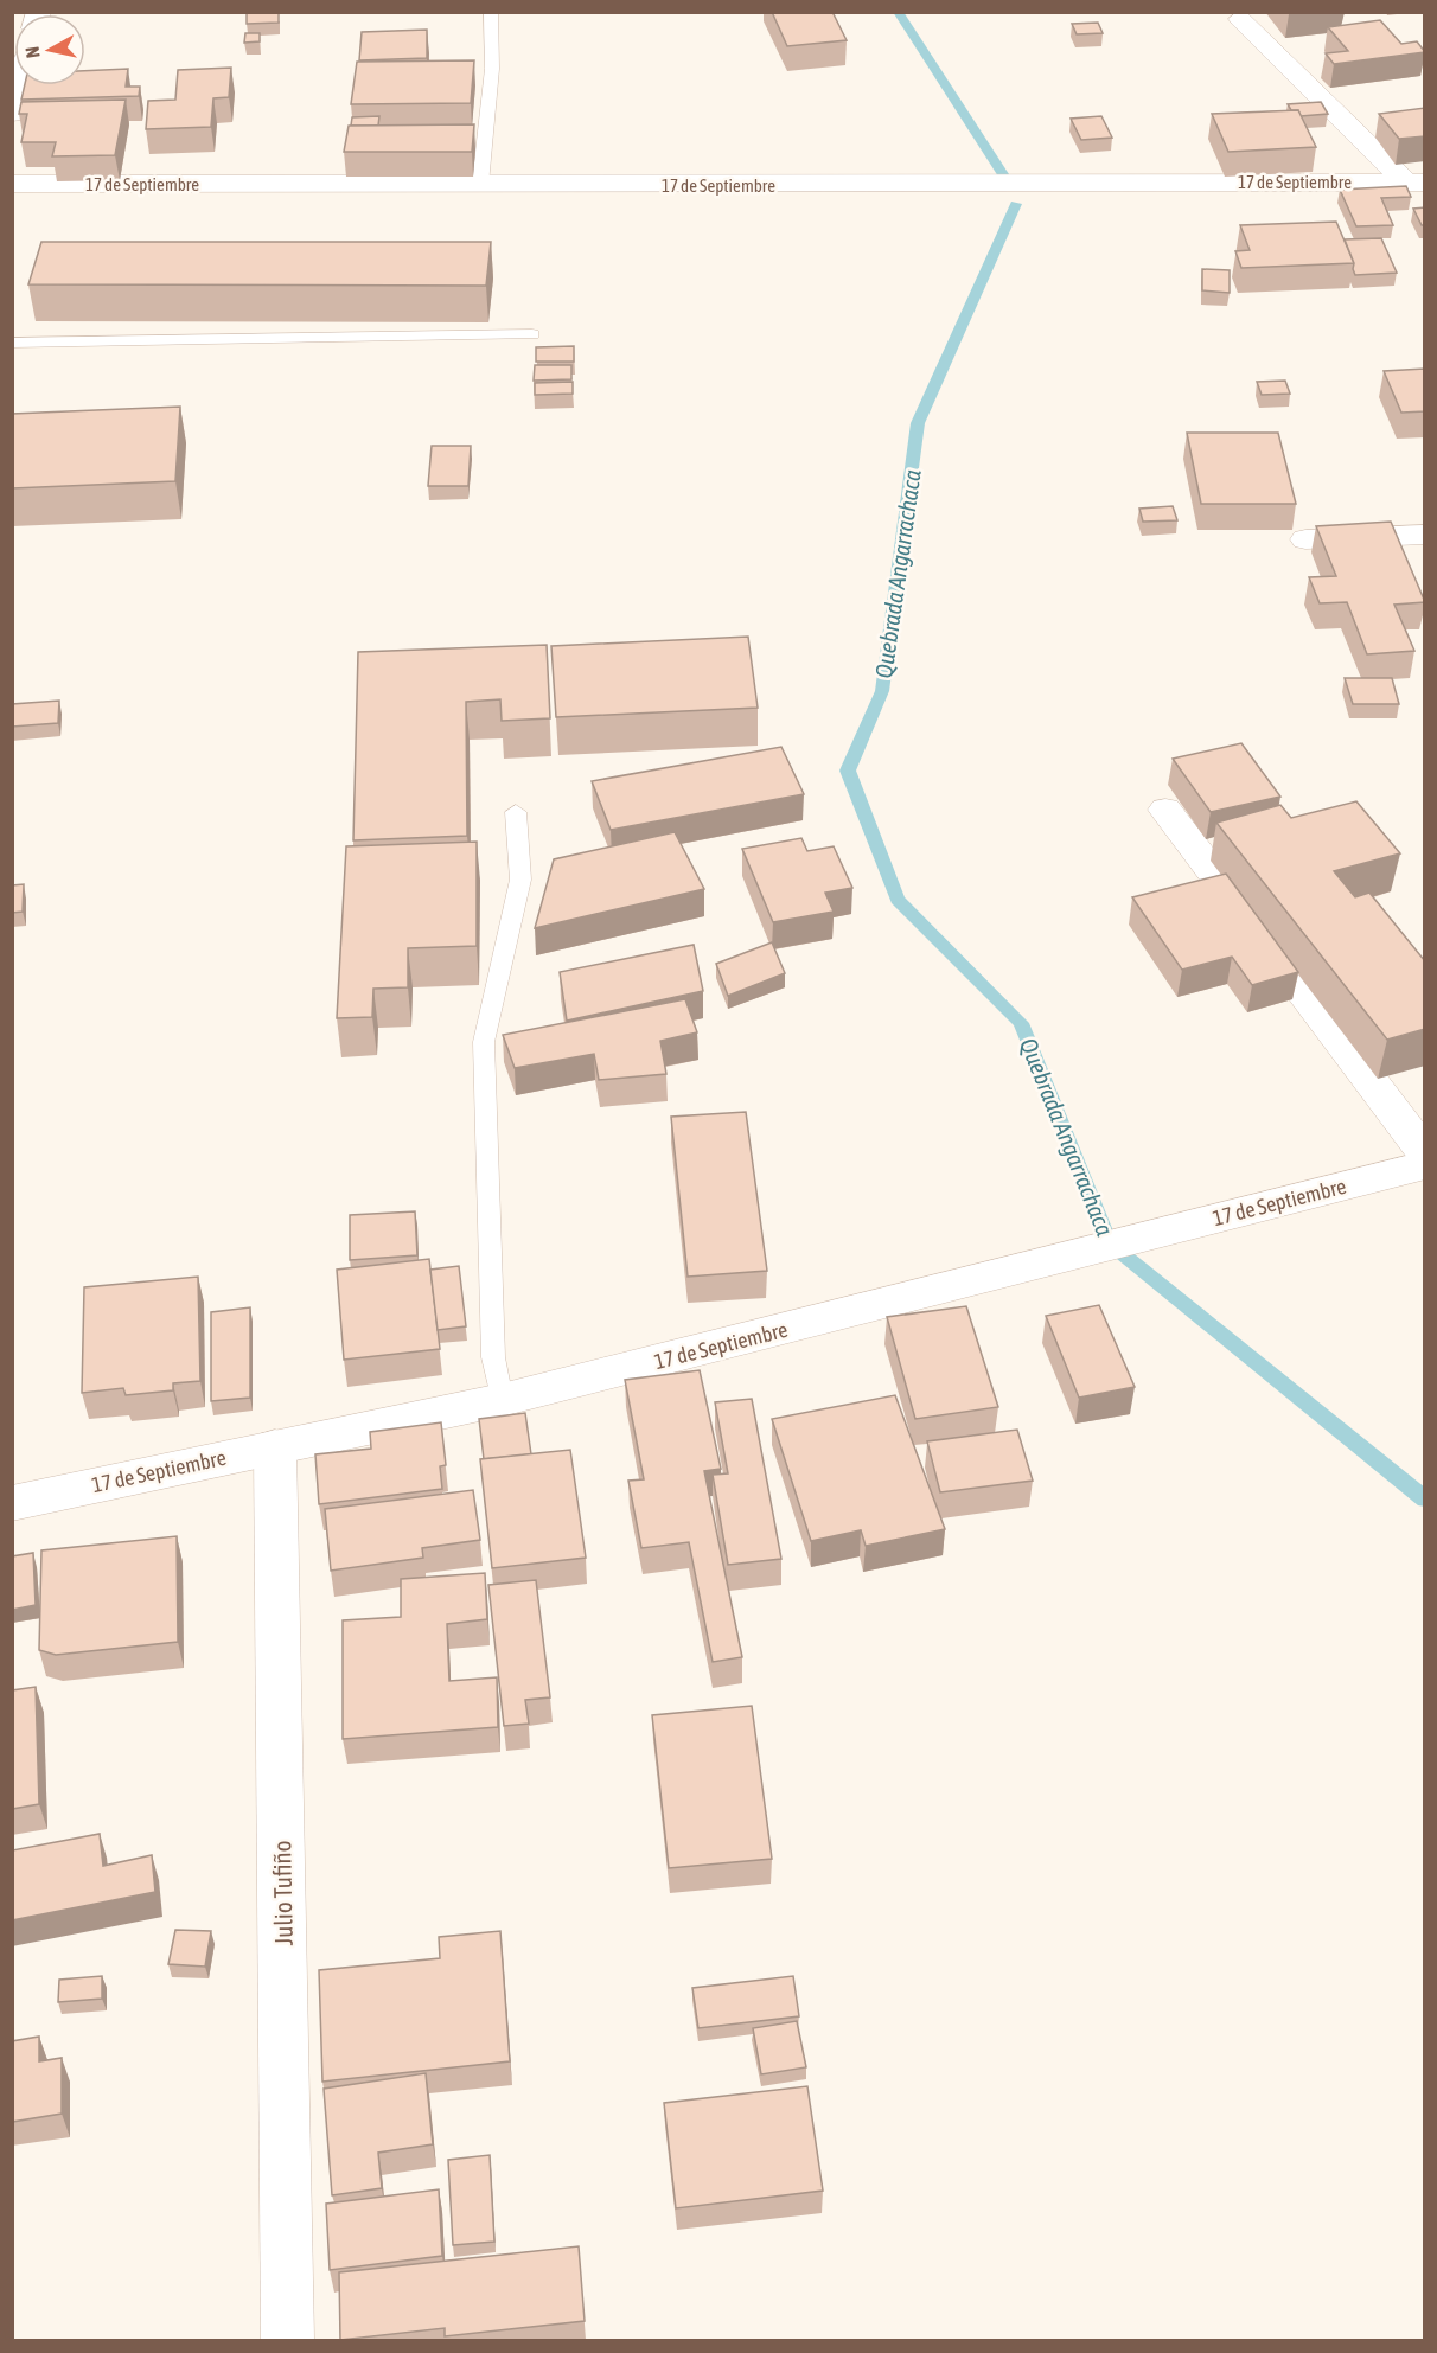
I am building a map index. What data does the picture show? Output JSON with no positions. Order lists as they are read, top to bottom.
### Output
{
  "streets": {
    "street": ["17 de Septiembre", "Julio Tufiño"]
  },
  "crossings": [
    ["17 de Septiembre", "Julio Tufiño"]
  ],
  "water": ["Quebrada Angarrachaca"],
  "north": "left"
}
